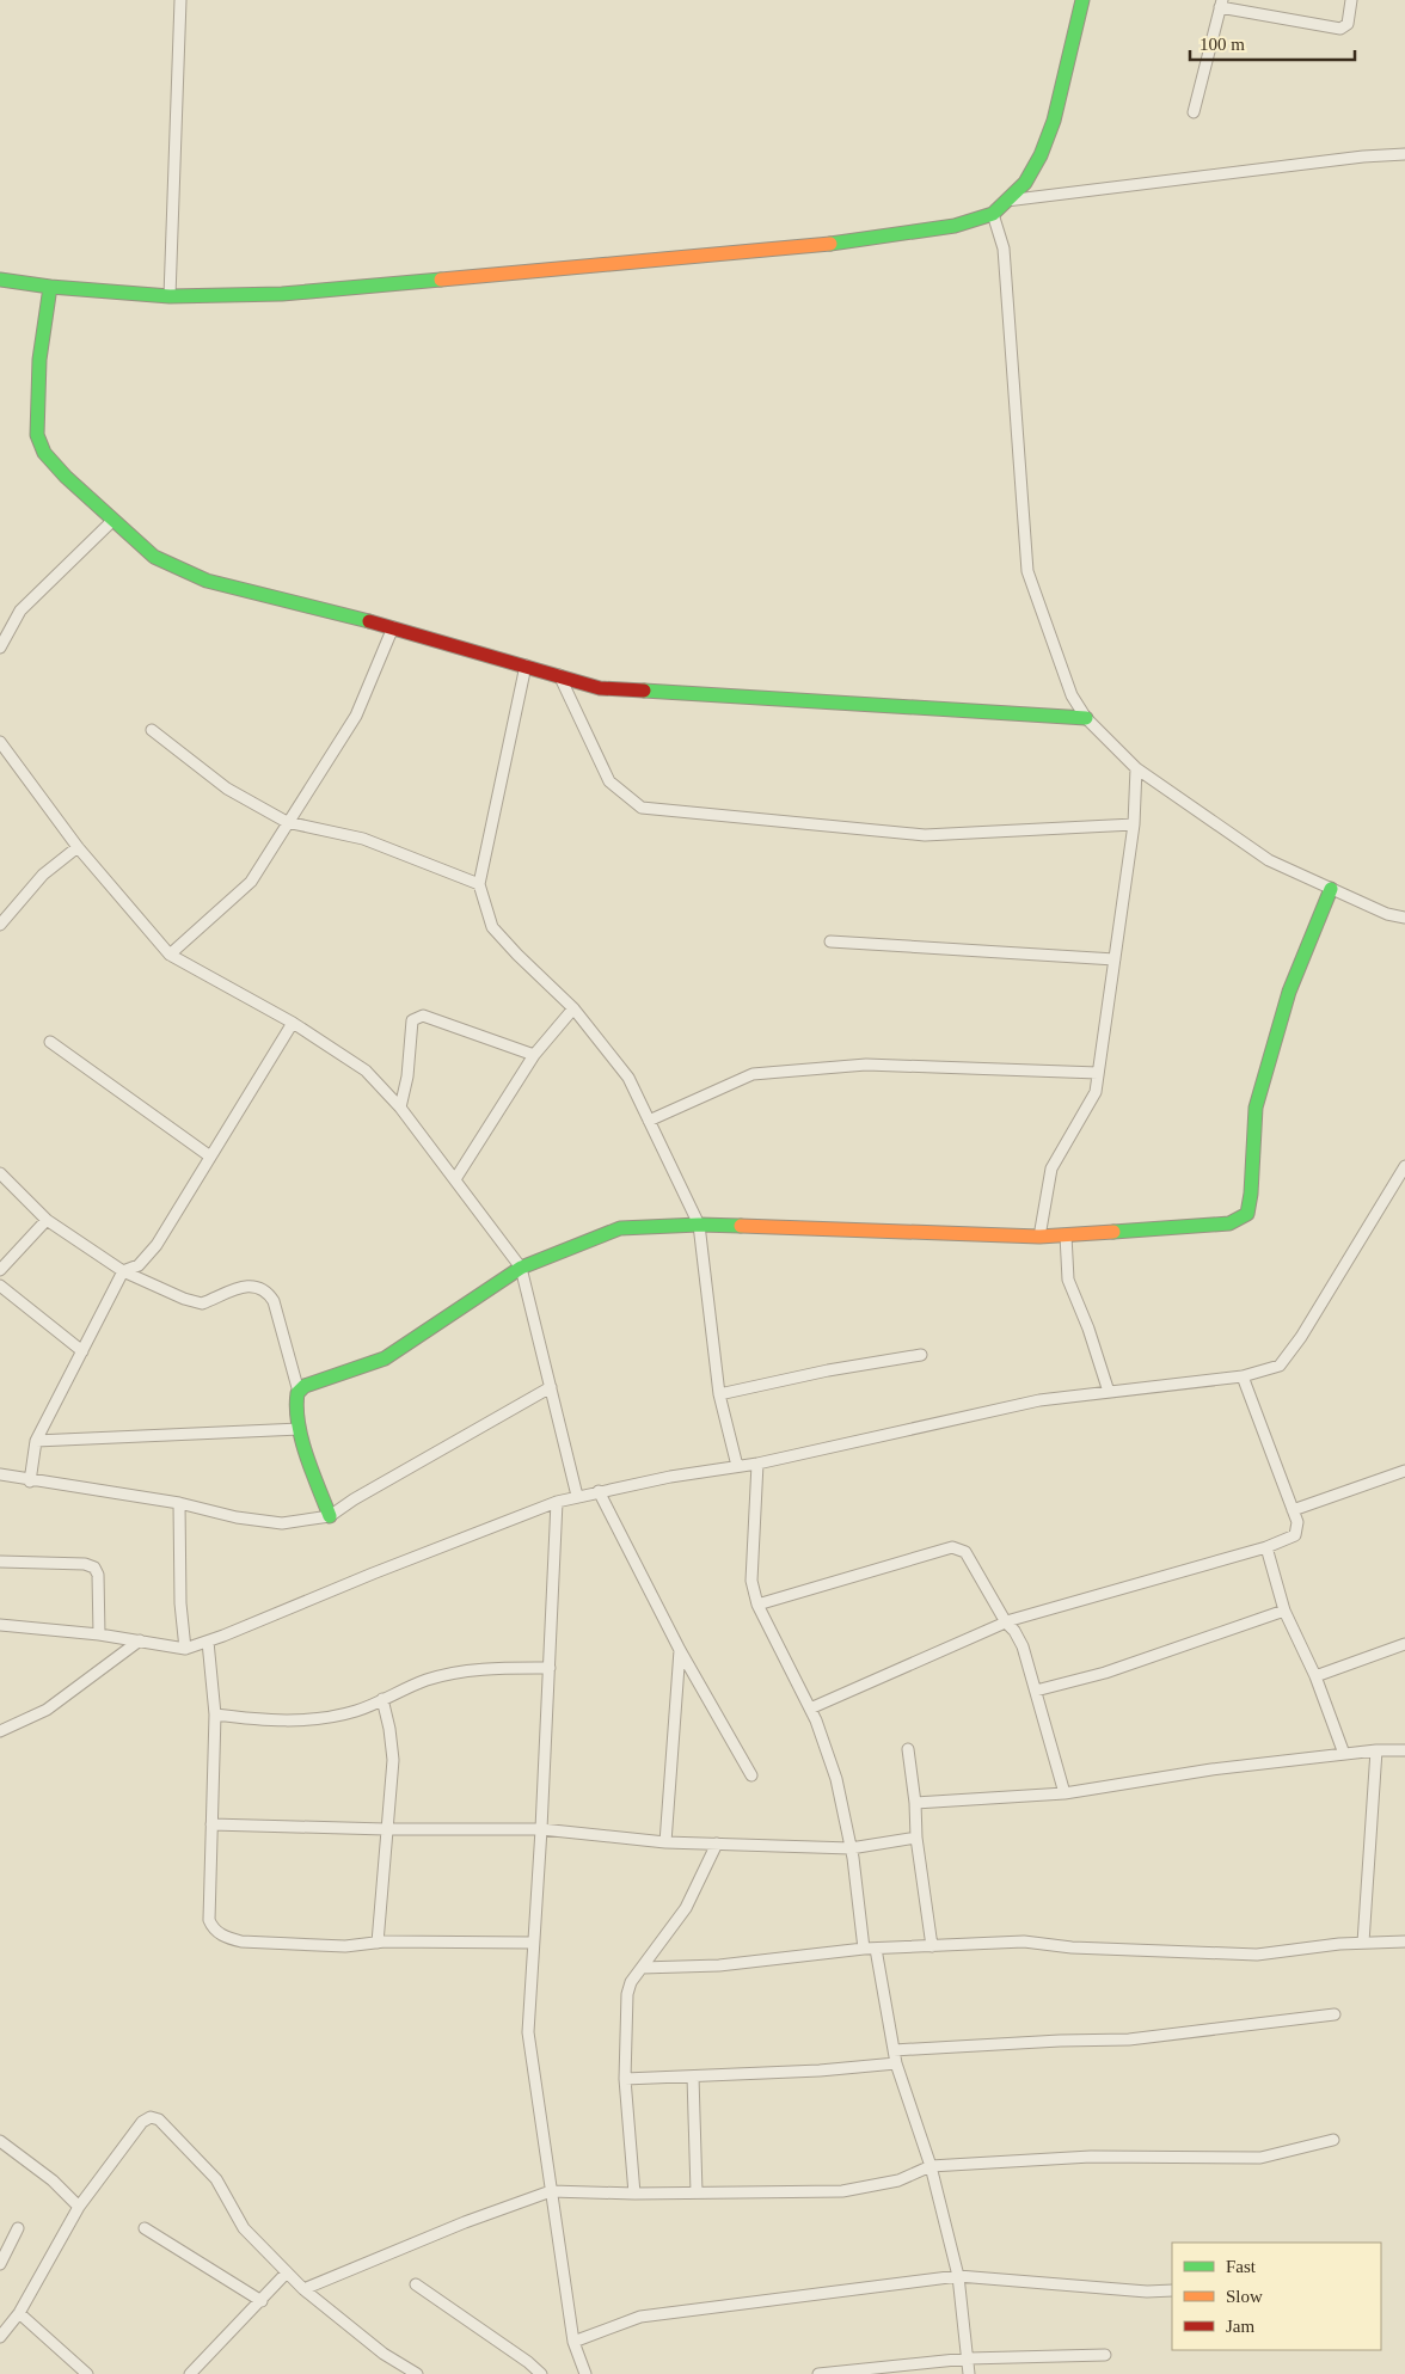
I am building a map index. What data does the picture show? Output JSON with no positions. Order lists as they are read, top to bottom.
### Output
{
  "legend": ["Fast", "Slow", "Jam"],
  "scale_bar": "100 m"
}
